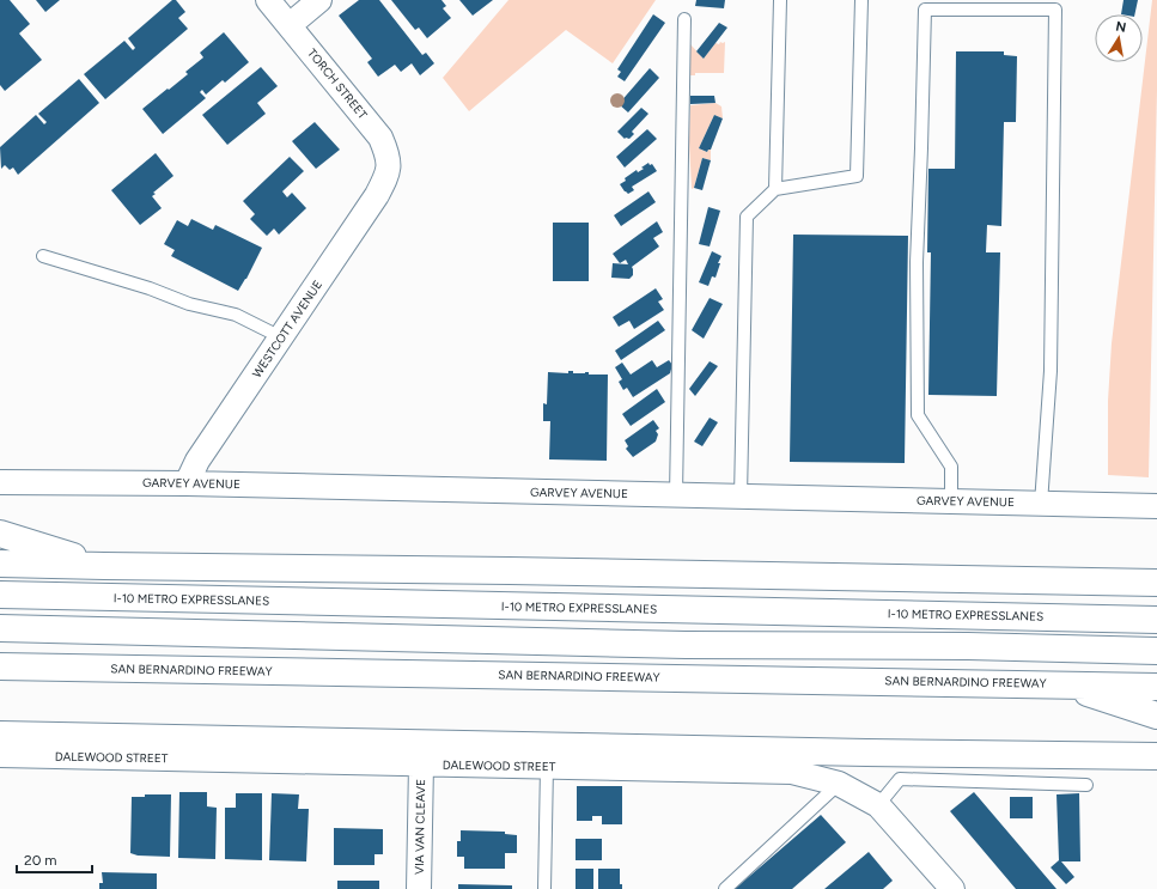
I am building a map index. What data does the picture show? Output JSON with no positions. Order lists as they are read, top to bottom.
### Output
{
  "streets": {
    "highway": ["I-10 METRO EXPRESSLANES", "SAN BERNARDINO FREEWAY"],
    "street": [
      "TORCH STREET",
      "WESTCOTT AVENUE",
      "GARVEY AVENUE",
      "DALEWOOD STREET",
      "VIA VAN CLEAVE"
    ]
  },
  "crossings": [
    ["TORCH STREET", "WESTCOTT AVENUE"],
    ["WESTCOTT AVENUE", "GARVEY AVENUE"],
    ["DALEWOOD STREET", "VIA VAN CLEAVE"]
  ],
  "scale_bar": "20 m",
  "north": "top"
}
